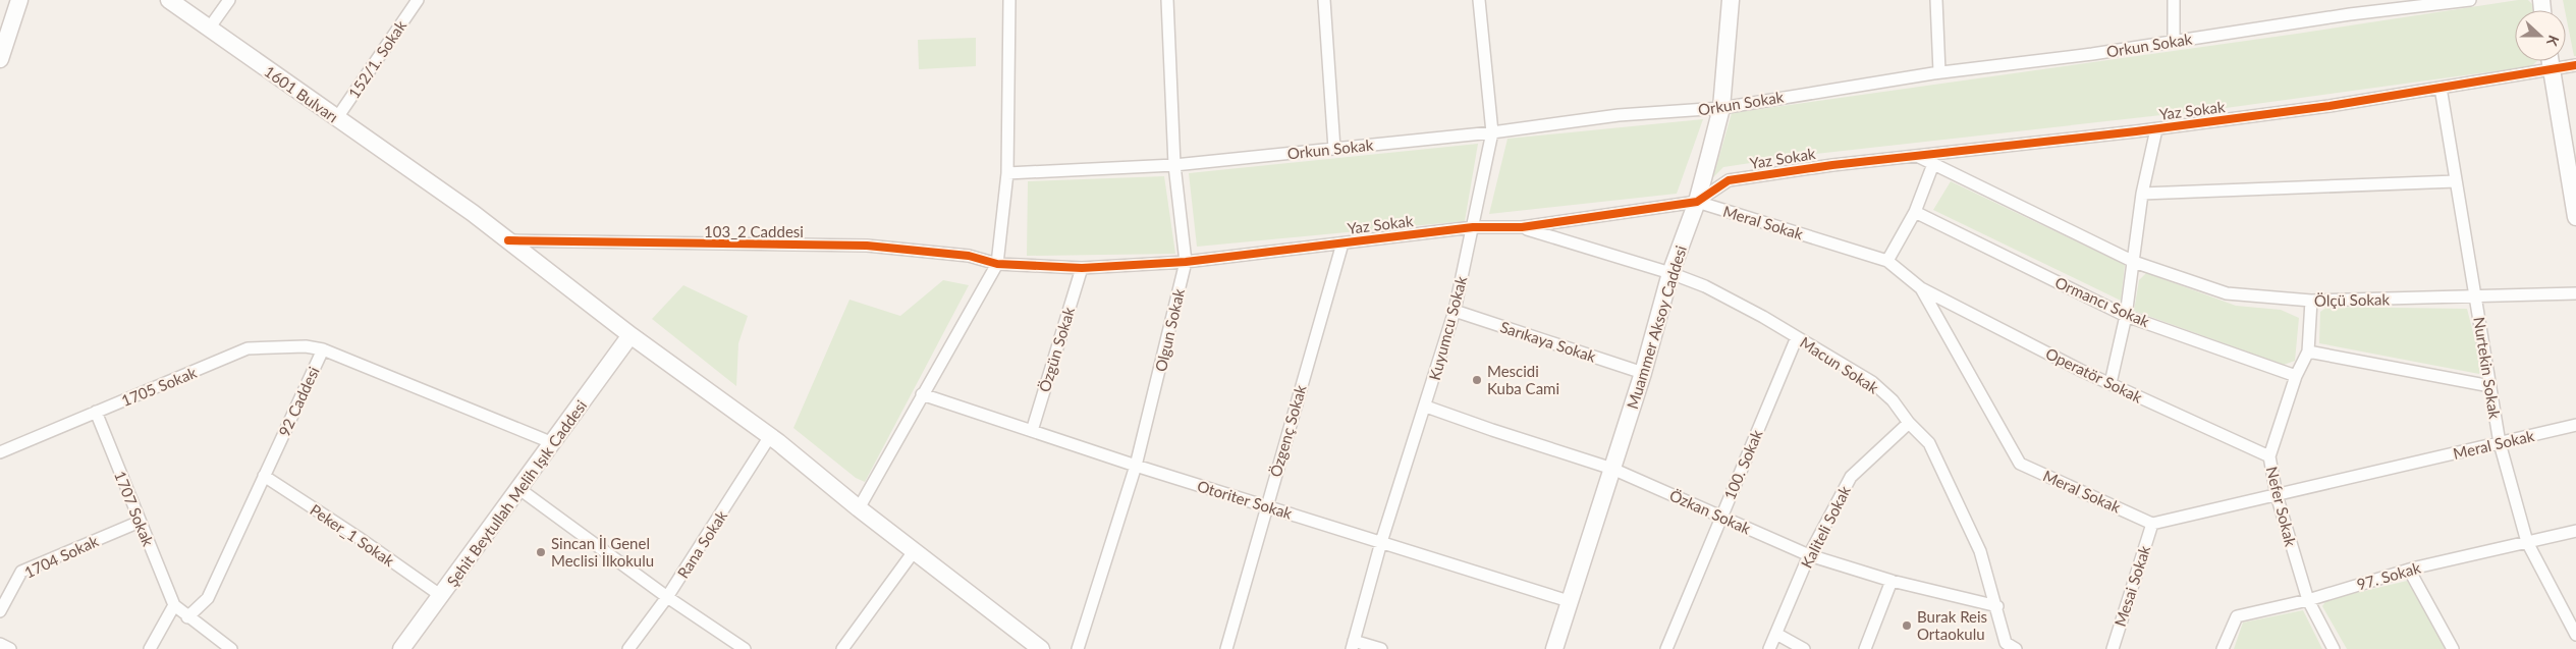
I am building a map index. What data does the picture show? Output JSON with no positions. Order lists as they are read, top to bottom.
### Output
{
  "streets": {
    "main road": ["1601 Bulvarı", "Muammer Aksoy Caddesi", "Şehit Beytullah Melih Işık Caddesi"],
    "street": [
      "Orkun Sokak",
      "152/1. Sokak",
      "Yaz Sokak",
      "Meral Sokak",
      "103_2 Caddesi",
      "Ölçü Sokak",
      "Ormancı Sokak",
      "Kuyumcu Sokak",
      "Olgun Sokak",
      "Sarıkaya Sokak",
      "Özgün Sokak",
      "Macun Sokak",
      "Nurtekin Sokak",
      "Operatör Sokak",
      "1705 Sokak",
      "92 Caddesi",
      "Özgenç Sokak",
      "100. Sokak",
      "Otoriter Sokak",
      "Nefer Sokak",
      "1707 Sokak",
      "Özkan Sokak",
      "Kaliteli Sokak",
      "Peker_1 Sokak",
      "Rana Sokak",
      "1704 Sokak",
      "97. Sokak",
      "Mesai Sokak"
    ]
  },
  "crossings": [
    ["Orkun Sokak", "Muammer Aksoy Caddesi"],
    ["Orkun Sokak", "Kuyumcu Sokak"],
    ["Orkun Sokak", "Olgun Sokak"],
    ["152/1. Sokak", "1601 Bulvarı"],
    ["1601 Bulvarı", "103_2 Caddesi"],
    ["1601 Bulvarı", "Şehit Beytullah Melih Işık Caddesi"],
    ["1601 Bulvarı", "Rana Sokak"],
    ["Yaz Sokak", "Meral Sokak"],
    ["Yaz Sokak", "103_2 Caddesi"],
    ["Yaz Sokak", "Ölçü Sokak"],
    ["Yaz Sokak", "Muammer Aksoy Caddesi"],
    ["Yaz Sokak", "Kuyumcu Sokak"],
    ["Yaz Sokak", "Olgun Sokak"],
    ["Yaz Sokak", "Özgün Sokak"],
    ["Yaz Sokak", "Macun Sokak"],
    ["Yaz Sokak", "Nurtekin Sokak"],
    ["Yaz Sokak", "Özgenç Sokak"],
    ["Meral Sokak", "Muammer Aksoy Caddesi"],
    ["Meral Sokak", "Nurtekin Sokak"],
    ["Meral Sokak", "Operatör Sokak"],
    ["Meral Sokak", "Nefer Sokak"],
    ["Meral Sokak", "Mesai Sokak"],
    ["Ölçü Sokak", "Nurtekin Sokak"],
    ["Ölçü Sokak", "Nefer Sokak"],
    ["Ormancı Sokak", "Nefer Sokak"],
    ["Muammer Aksoy Caddesi", "Sarıkaya Sokak"],
    ["Muammer Aksoy Caddesi", "Macun Sokak"],
    ["Muammer Aksoy Caddesi", "Otoriter Sokak"],
    ["Muammer Aksoy Caddesi", "Özkan Sokak"],
    ["Kuyumcu Sokak", "Sarıkaya Sokak"],
    ["Kuyumcu Sokak", "Otoriter Sokak"],
    ["Kuyumcu Sokak", "Özkan Sokak"],
    ["Olgun Sokak", "Otoriter Sokak"],
    ["Özgün Sokak", "Otoriter Sokak"],
    ["Macun Sokak", "100. Sokak"],
    ["Macun Sokak", "Özkan Sokak"],
    ["Macun Sokak", "Kaliteli Sokak"],
    ["Nurtekin Sokak", "97. Sokak"],
    ["Operatör Sokak", "Nefer Sokak"],
    ["1705 Sokak", "92 Caddesi"],
    ["1705 Sokak", "1707 Sokak"],
    ["92 Caddesi", "Şehit Beytullah Melih Işık Caddesi"],
    ["92 Caddesi", "Peker_1 Sokak"],
    ["Özgenç Sokak", "Otoriter Sokak"],
    ["100. Sokak", "Özkan Sokak"],
    ["Şehit Beytullah Melih Işık Caddesi", "Peker_1 Sokak"],
    ["Nefer Sokak", "97. Sokak"],
    ["1707 Sokak", "1704 Sokak"],
    ["Özkan Sokak", "Kaliteli Sokak"]
  ],
  "places": ["Mescidi Kuba Cami", "Sincan İl Genel Meclisi İlkokulu", "Burak Reis Ortaokulu"],
  "north": "right"
}
